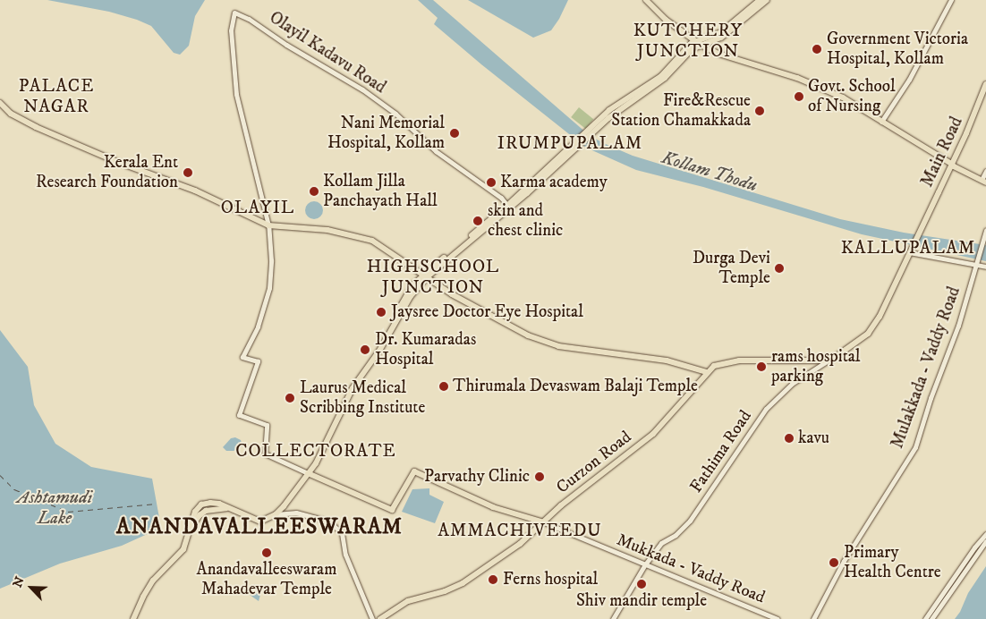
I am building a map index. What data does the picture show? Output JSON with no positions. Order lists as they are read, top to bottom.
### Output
{
  "streets": {
    "main road": ["Main Road", "Curzon Road"],
    "street": [
      "Olayil Kadavu Road",
      "Mulakkada - Vaddy Road",
      "Fathima Road",
      "Mukkada - Vaddy Road"
    ]
  },
  "crossings": [
    ["Fathima Road", "Curzon Road"],
    ["Fathima Road", "Mukkada - Vaddy Road"],
    ["Curzon Road", "Mukkada - Vaddy Road"]
  ],
  "districts": [
    "KUTCHERY JUNCTION",
    "PALACE NAGAR",
    "IRUMPUPALAM",
    "OLAYIL",
    "KALLUPALAM",
    "HIGHSCHOOL JUNCTION",
    "COLLECTORATE",
    "ANANDAVALLEESWARAM",
    "AMMACHIVEEDU"
  ],
  "water": ["Kollam Thodu", "Ashtamudi Lake"],
  "places": [
    "Government Victoria Hospital, Kollam",
    "Govt. School of Nursing",
    "Fire&Rescue Station Chamakkada",
    "Nani Memorial Hospital, Kollam",
    "Kerala Ent Research Foundation",
    "Karma academy",
    "Kollam Jilla Panchayath Hall",
    "skin and chest clinic",
    "Durga Devi Temple",
    "Jaysree Doctor Eye Hospital",
    "Dr. Kumaradas Hospital",
    "rams hospital parking",
    "Thirumala Devaswam Balaji Temple",
    "Laurus Medical Scribbing Institute",
    "kavu",
    "Parvathy Clinic",
    "Anandavalleeswaram Mahadevar Temple",
    "Primary Health Centre",
    "Ferns hospital",
    "Shiv mandir temple"
  ],
  "north": "top left"
}
